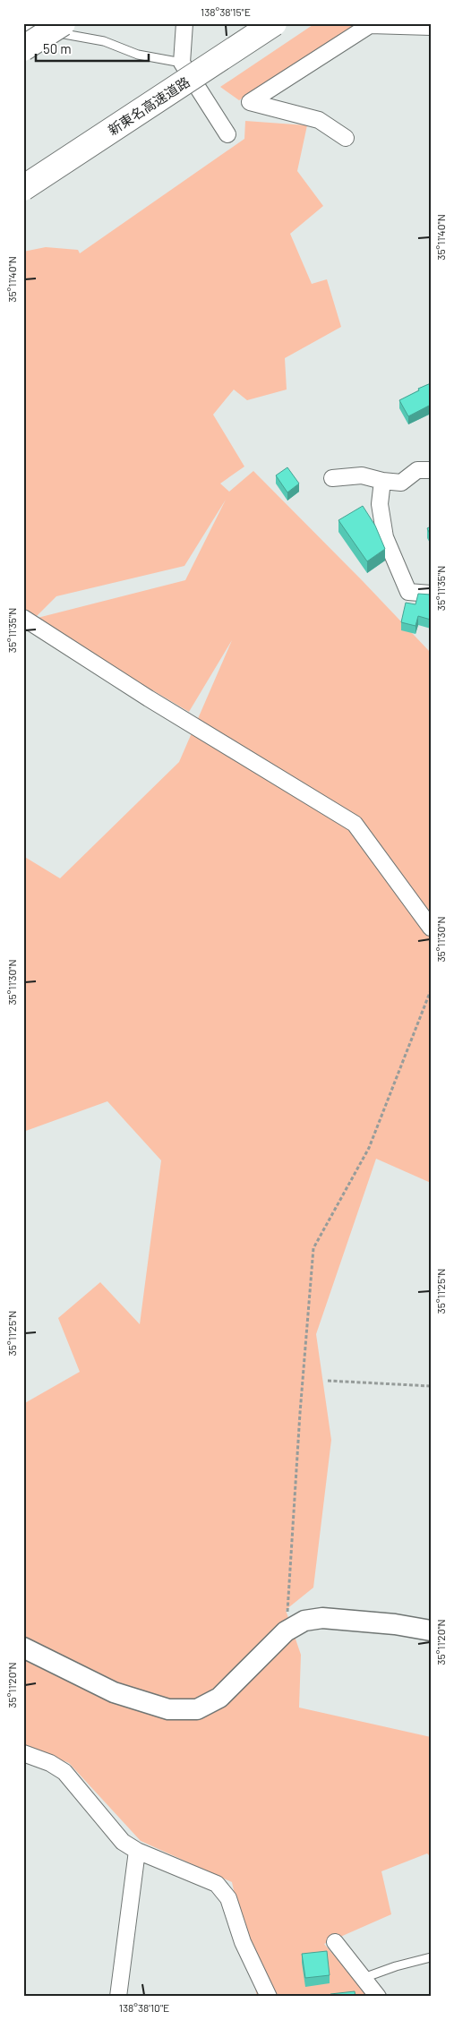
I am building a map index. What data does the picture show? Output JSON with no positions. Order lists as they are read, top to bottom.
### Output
{
  "streets": {
    "highway": ["新東名高速道路"]
  },
  "scale_bar": "50 m",
  "coordinates": [
    "138°38'15\"E",
    "35°11'40\"N",
    "35°11'35\"N",
    "35°11'30\"N",
    "35°11'25\"N",
    "35°11'20\"N",
    "138°38'10\"E"
  ]
}
